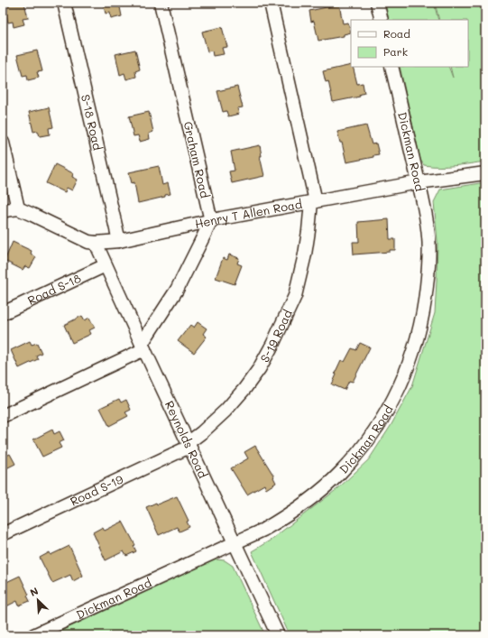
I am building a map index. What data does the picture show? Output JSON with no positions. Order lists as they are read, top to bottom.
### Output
{
  "streets": {
    "street": [
      "S-18 Road",
      "Dickman Road",
      "Graham Road",
      "Henry T Allen Road",
      "Road S-18",
      "S-19 Road",
      "Reynolds Road",
      "Road S-19"
    ]
  },
  "crossings": [
    ["S-18 Road", "Henry T Allen Road"],
    ["Dickman Road", "Henry T Allen Road"],
    ["Dickman Road", "Reynolds Road"],
    ["Graham Road", "Henry T Allen Road"],
    ["Henry T Allen Road", "S-19 Road"],
    ["Henry T Allen Road", "Reynolds Road"],
    ["Road S-18", "Reynolds Road"],
    ["S-19 Road", "Reynolds Road"],
    ["S-19 Road", "Road S-19"],
    ["Reynolds Road", "Road S-19"]
  ],
  "legend": ["Road", "Park"],
  "north": "top left"
}
